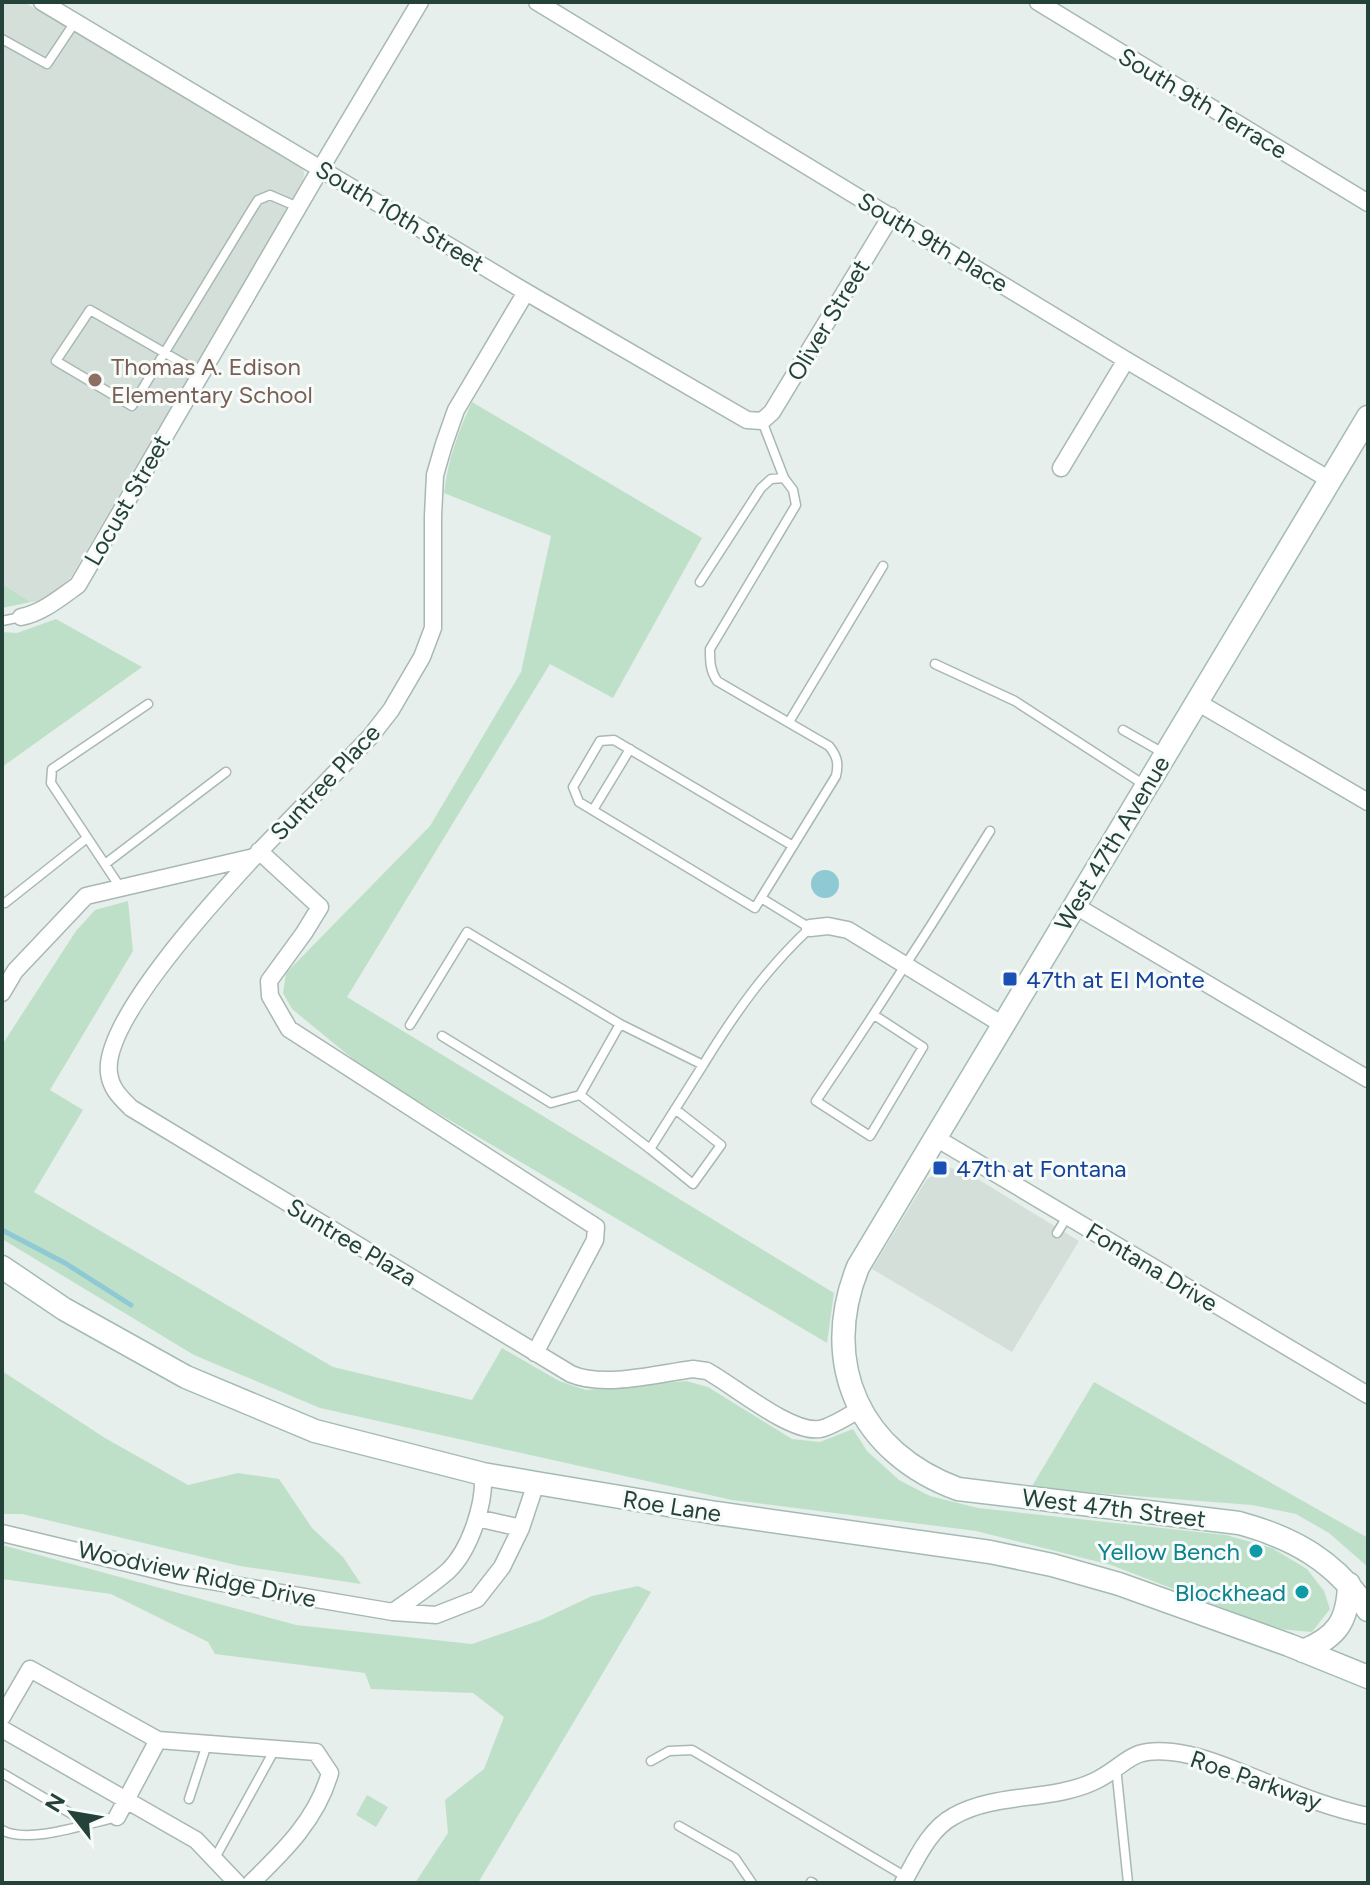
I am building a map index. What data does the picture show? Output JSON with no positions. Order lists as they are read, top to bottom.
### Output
{
  "streets": {
    "street": [
      "South 9th Terrace",
      "South 10th Street",
      "South 9th Place",
      "Oliver Street",
      "Locust Street",
      "Suntree Place",
      "West 47th Avenue",
      "Suntree Plaza",
      "Fontana Drive",
      "Roe Lane",
      "West 47th Street",
      "Woodview Ridge Drive",
      "Roe Parkway"
    ]
  },
  "crossings": [
    ["South 10th Street", "Oliver Street"],
    ["South 10th Street", "Locust Street"],
    ["South 10th Street", "Suntree Place"],
    ["South 9th Place", "Oliver Street"],
    ["South 9th Place", "West 47th Avenue"],
    ["Suntree Place", "Suntree Plaza"],
    ["West 47th Avenue", "Suntree Plaza"],
    ["West 47th Avenue", "Fontana Drive"],
    ["West 47th Avenue", "West 47th Street"],
    ["Suntree Plaza", "West 47th Street"],
    ["Roe Lane", "Woodview Ridge Drive"]
  ],
  "places": {
    "other": ["Thomas A. Edison Elementary School", "Yellow Bench", "Blockhead"],
    "transit": ["47th at El Monte", "47th at Fontana"]
  },
  "north": "top left"
}
